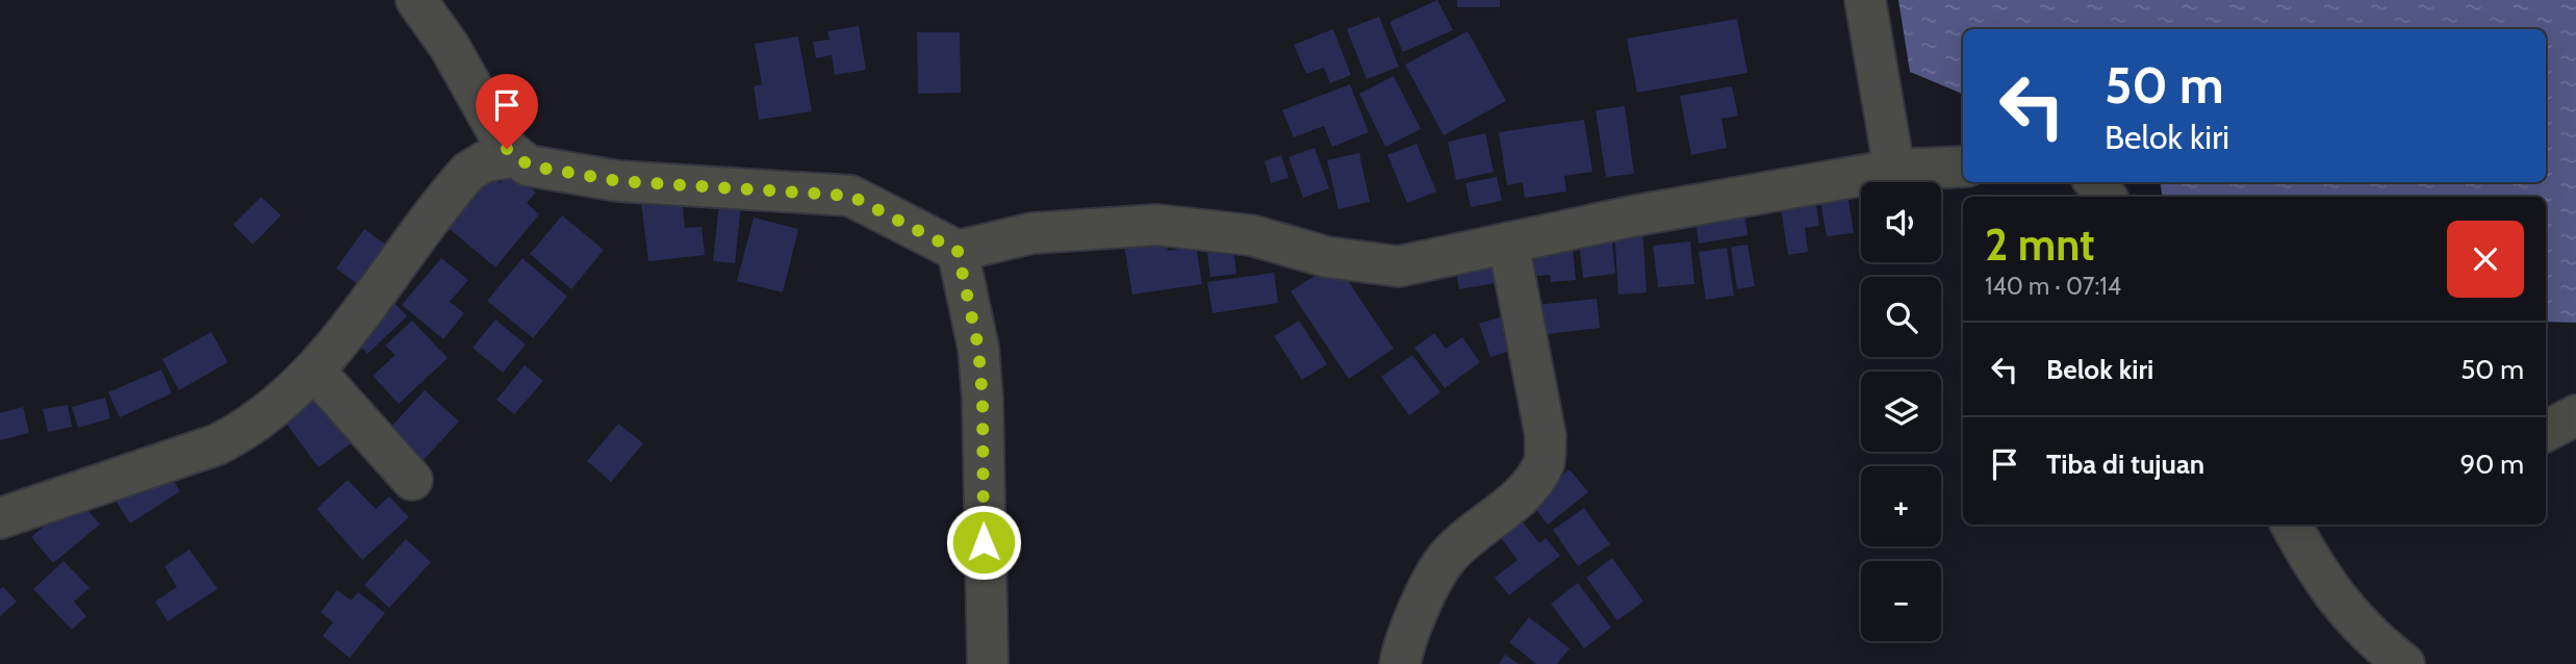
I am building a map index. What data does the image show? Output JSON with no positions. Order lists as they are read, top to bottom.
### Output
{
  "page": {
    "turn": ["50 m", "Belok kiri"],
    "map_buttons": ["+", "−"],
    "heading": ["2 mnt", "140 m · 07:14"],
    "list": [
      {
        "name": "Belok kiri",
        "value": "50 m"
      },
      {
        "name": "Tiba di tujuan",
        "value": "90 m"
      }
    ]
  }
}
